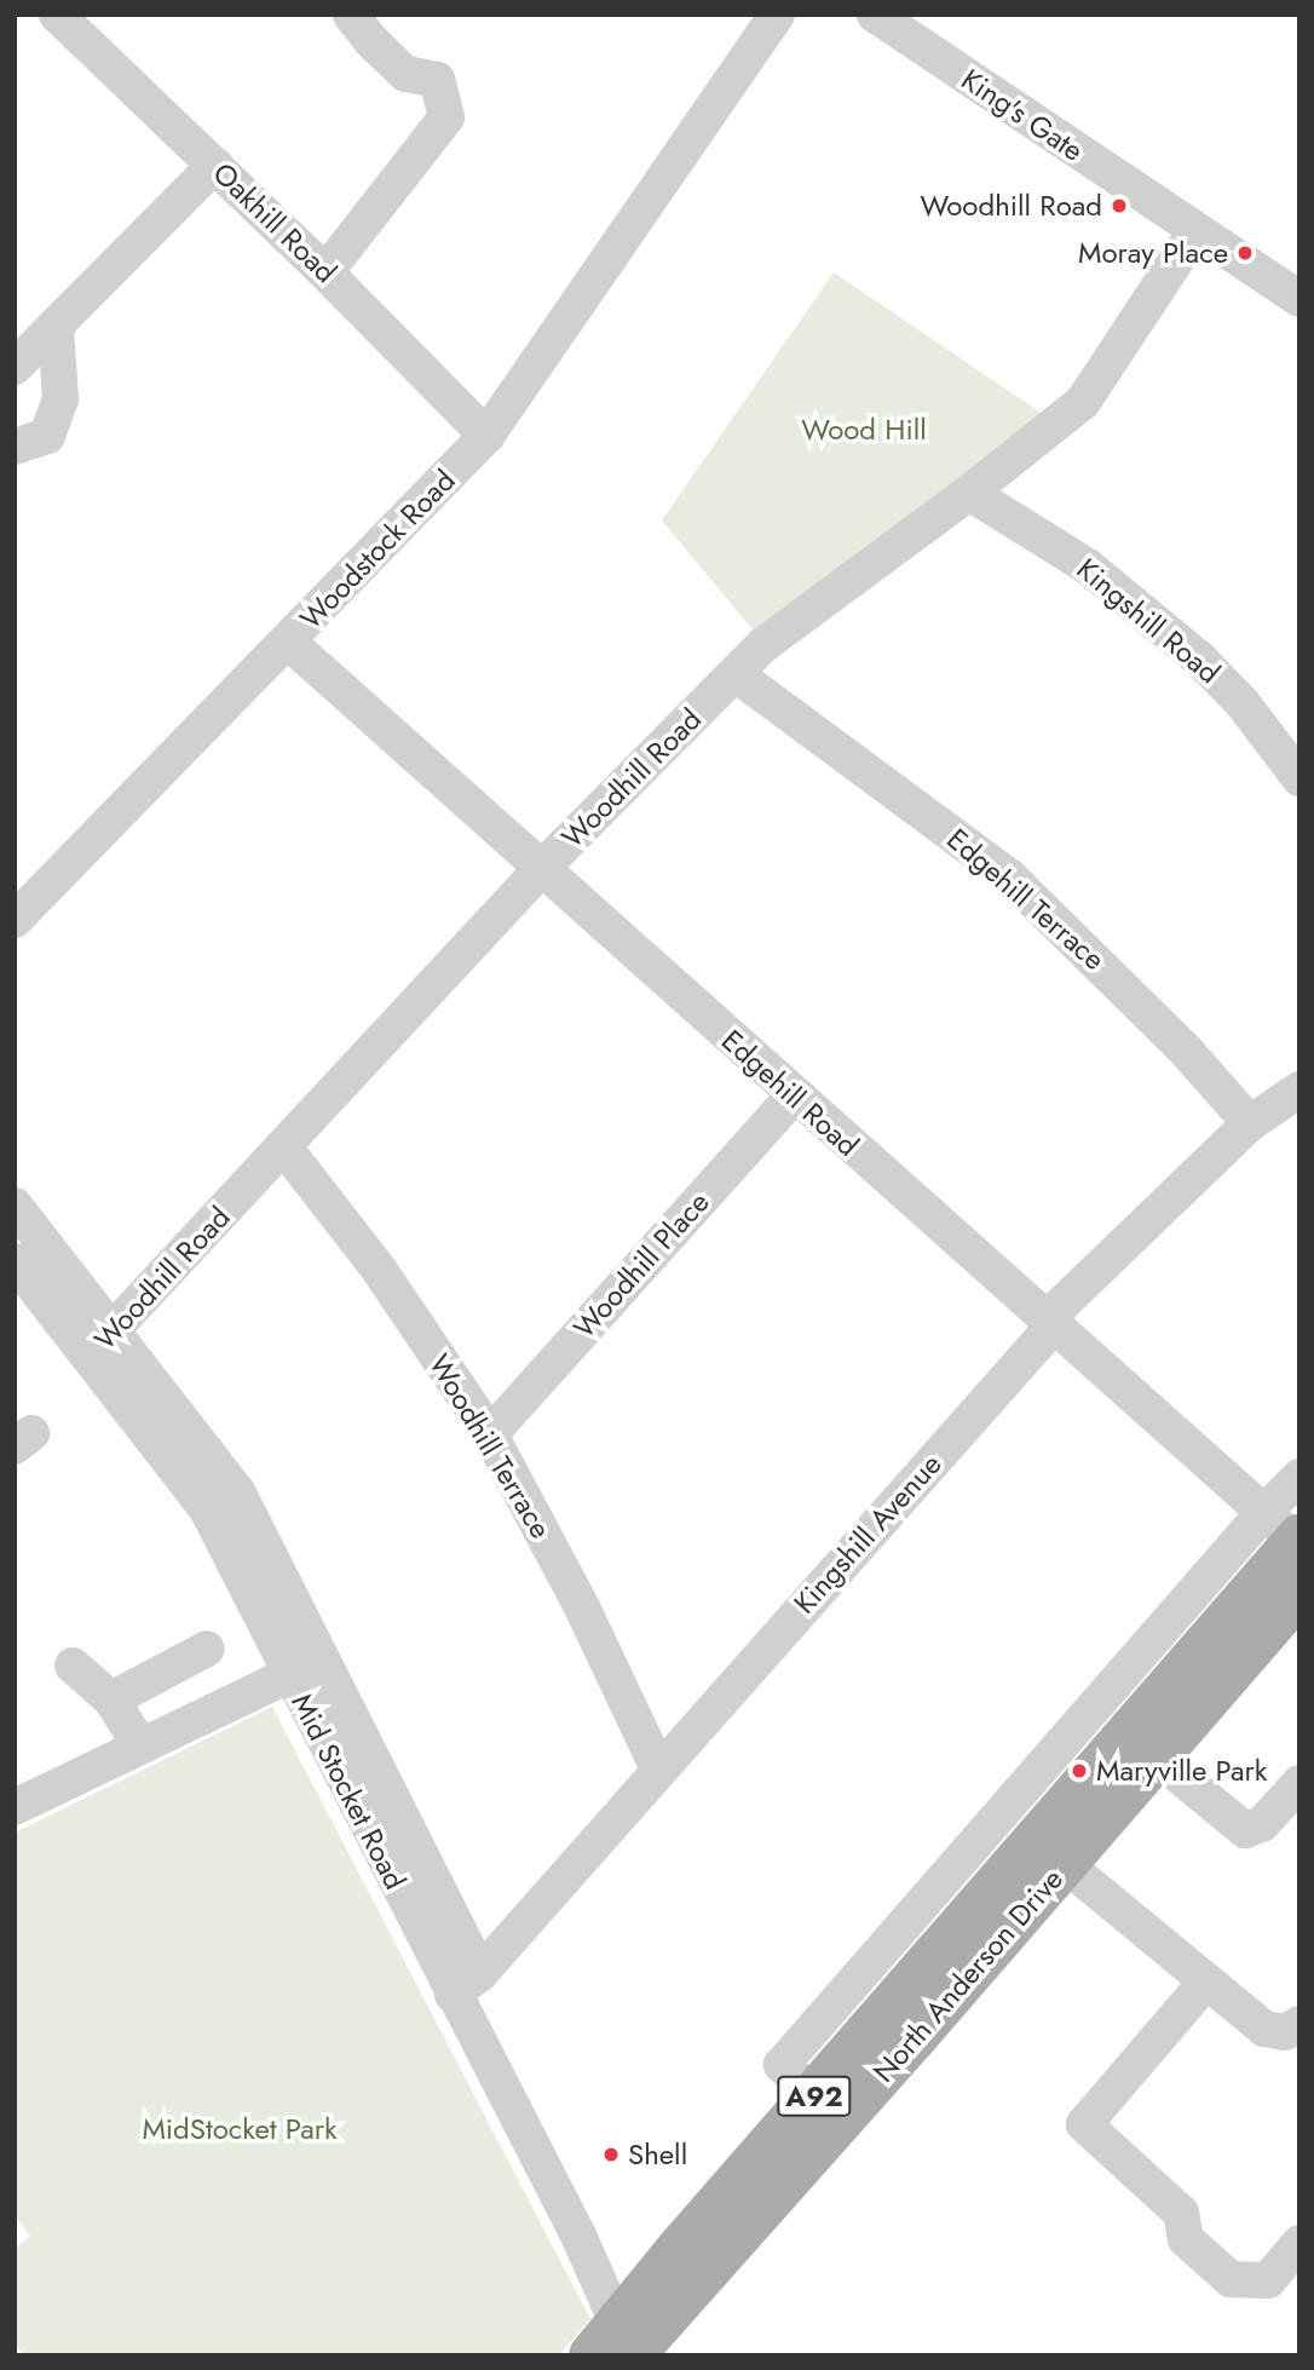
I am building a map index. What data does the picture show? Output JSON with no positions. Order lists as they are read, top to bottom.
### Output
{
  "streets": {
    "main road": ["North Anderson Drive", "A92"],
    "street": [
      "King's Gate",
      "Oakhill Road",
      "Woodstock Road",
      "Kingshill Road",
      "Woodhill Road",
      "Edgehill Terrace",
      "Edgehill Road",
      "Woodhill Place",
      "Woodhill Terrace",
      "Kingshill Avenue",
      "Mid Stocket Road"
    ]
  },
  "crossings": [
    ["King's Gate", "Woodhill Road"],
    ["Oakhill Road", "Woodstock Road"],
    ["Woodstock Road", "Edgehill Road"],
    ["Kingshill Road", "Woodhill Road"],
    ["Woodhill Road", "Edgehill Terrace"],
    ["Woodhill Road", "Edgehill Road"],
    ["Woodhill Road", "Woodhill Terrace"],
    ["Woodhill Road", "Mid Stocket Road"],
    ["Edgehill Terrace", "Kingshill Avenue"],
    ["Edgehill Road", "Woodhill Place"],
    ["Edgehill Road", "Kingshill Avenue"],
    ["Edgehill Road", "North Anderson Drive"],
    ["Woodhill Place", "Woodhill Terrace"],
    ["Woodhill Terrace", "Kingshill Avenue"],
    ["Kingshill Avenue", "Mid Stocket Road"],
    ["Mid Stocket Road", "North Anderson Drive"]
  ],
  "parks": ["Wood Hill", "MidStocket Park"],
  "places": [
    "Woodhill Road",
    "Moray Place",
    "Maryville Park",
    "Shell"
  ]
}
